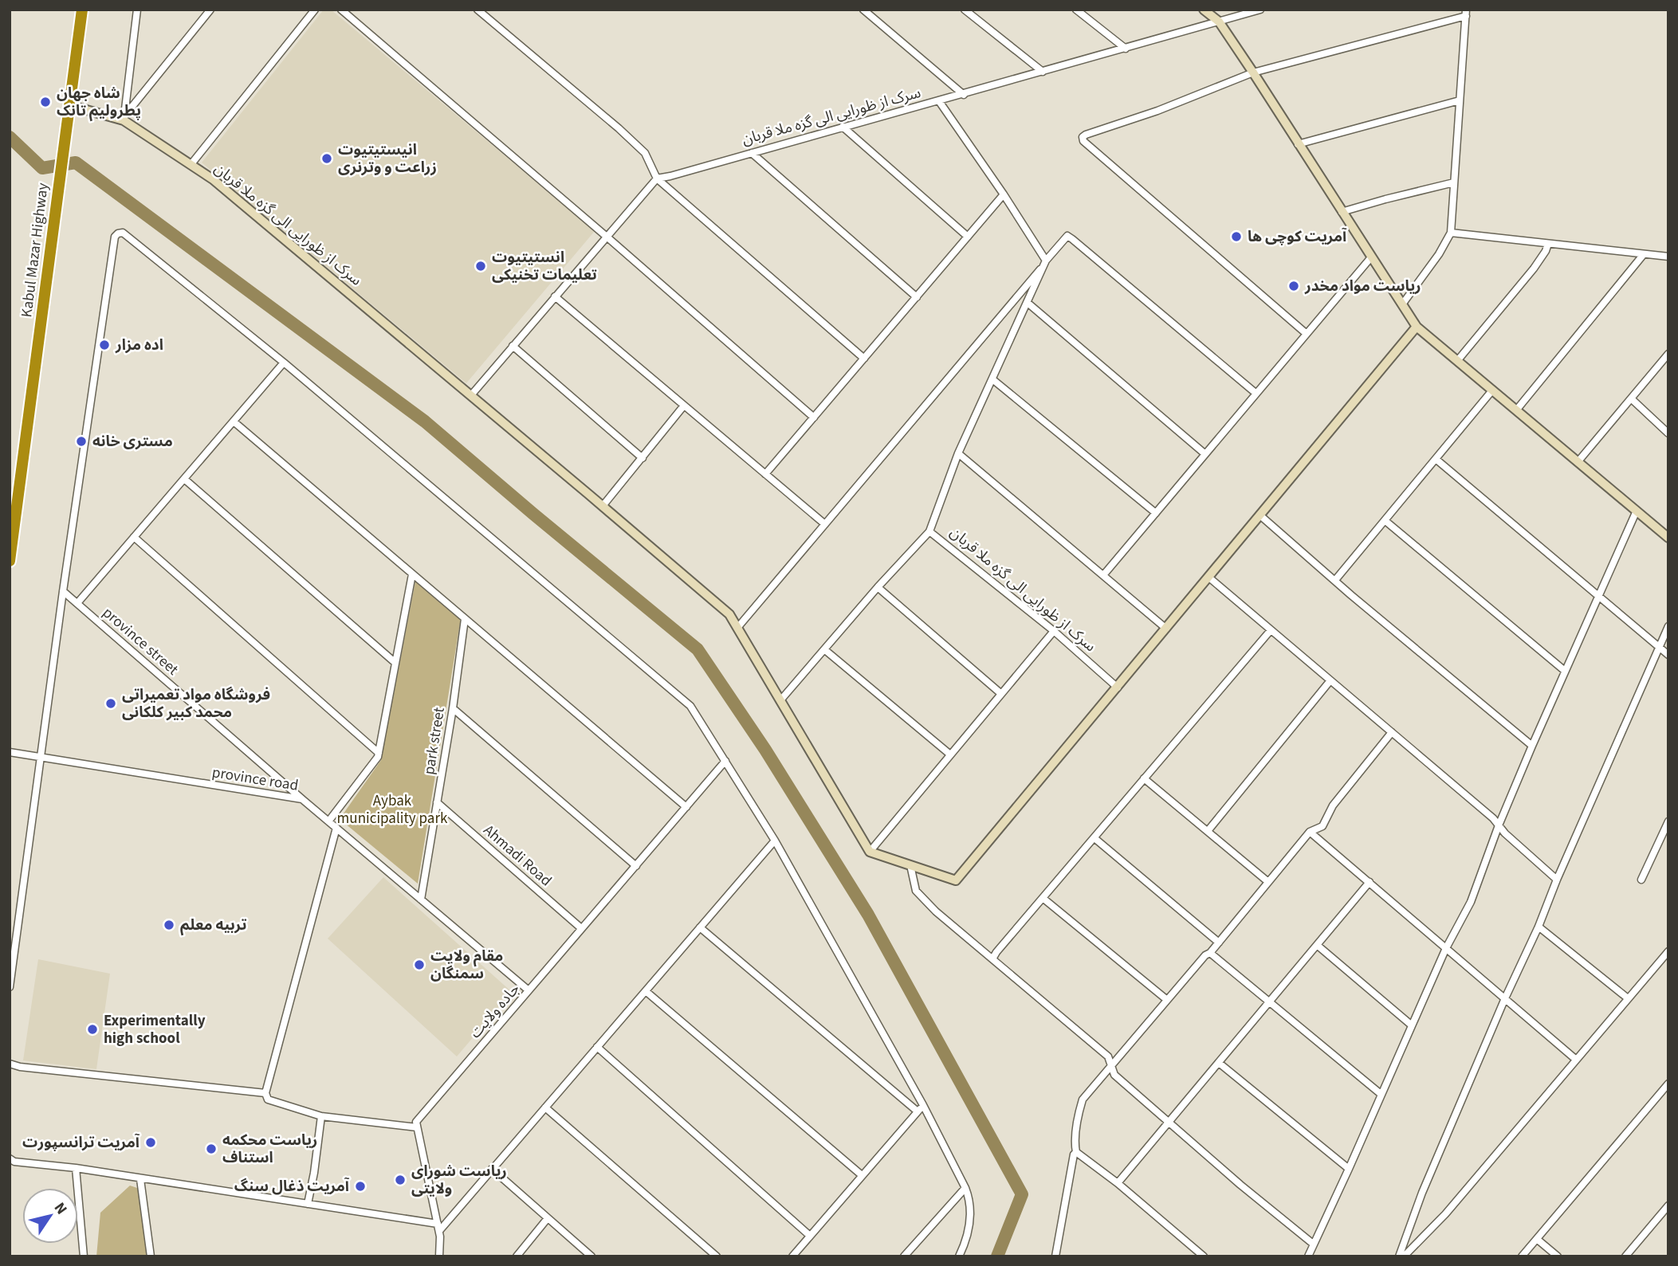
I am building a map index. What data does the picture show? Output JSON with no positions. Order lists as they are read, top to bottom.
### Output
{
  "streets": {
    "highway": ["Kabul Mazar Highway"],
    "street": [
      "سرک از ظورایی الی گزه ملا قربان",
      "province street",
      "park street",
      "province road",
      "Ahmadi Road",
      "جاده ولایت"
    ]
  },
  "crossings": [
    ["سرک از ظورایی الی گزه ملا قربان", "Kabul Mazar Highway"],
    ["province street", "province road"],
    ["park street", "province road"],
    ["park street", "Ahmadi Road"],
    ["province road", "جاده ولایت"],
    ["Ahmadi Road", "جاده ولایت"]
  ],
  "parks": ["Aybak municipality park"],
  "places": [
    "شاه جهان پطرولیم تانک",
    "انیستیتیوت زراعت و وترنری",
    "آمریت کوچی ها",
    "انستیتیوت تعلیمات تخنیکی",
    "ریاست مواد مخدر",
    "اده مزار",
    "مستری خانه",
    "فروشگاه مواد تعمیراتی محمد کبیر کلکانی",
    "تربیه معلم",
    "مقام ولایت سمنگان",
    "Experimentally high school",
    "آمریت ترانسپورت",
    "ریاست محکمه استناف",
    "ریاست شورای ولایتی",
    "آمریت ذغال سنگ"
  ],
  "north": "top right"
}
